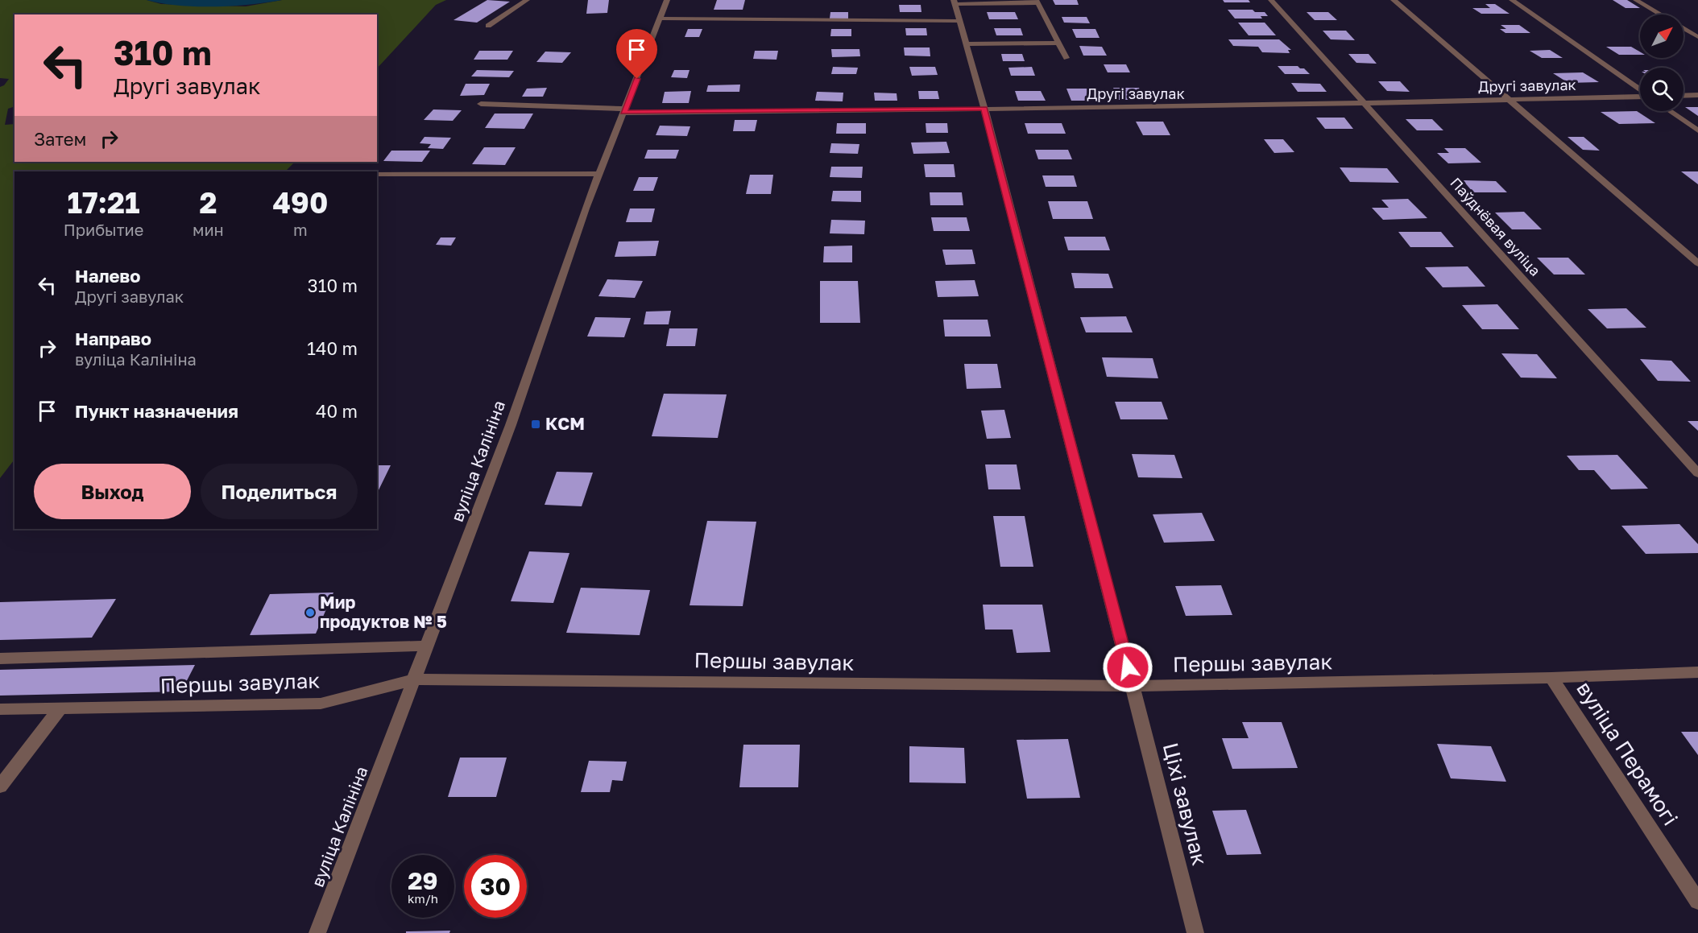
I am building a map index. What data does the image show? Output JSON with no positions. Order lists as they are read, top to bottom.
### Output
{
  "streets": {
    "street": [
      "Другі завулак",
      "Паўднёвая вуліца",
      "вуліца Калініна",
      "Першы завулак",
      "вуліца Перамогі",
      "Ціхі завулак"
    ]
  },
  "crossings": [
    ["Другі завулак", "Паўднёвая вуліца"],
    ["Другі завулак", "вуліца Калініна"],
    ["Другі завулак", "Ціхі завулак"],
    ["вуліца Калініна", "Першы завулак"],
    ["Першы завулак", "вуліца Перамогі"],
    ["Першы завулак", "Ціхі завулак"]
  ],
  "places": {
    "transit": ["КСМ"],
    "other": ["Мир продуктов № 5"]
  },
  "north": "top right",
  "page": {
    "turn": ["310 m", "Другі завулак"],
    "then": "Затем",
    "eta": [
      "17:21",
      "Прибытие",
      "2",
      "мин",
      "490",
      "m"
    ],
    "list": [
      {
        "name": "Налево",
        "note": "Другі завулак",
        "value": "310 m"
      },
      {
        "name": "Направо",
        "note": "вуліца Калініна",
        "value": "140 m"
      },
      {
        "name": "Пункт назначения",
        "value": "40 m"
      }
    ],
    "buttons": ["Выход", "Поделиться"],
    "speed": "29 km/h",
    "limit": "30"
  }
}
